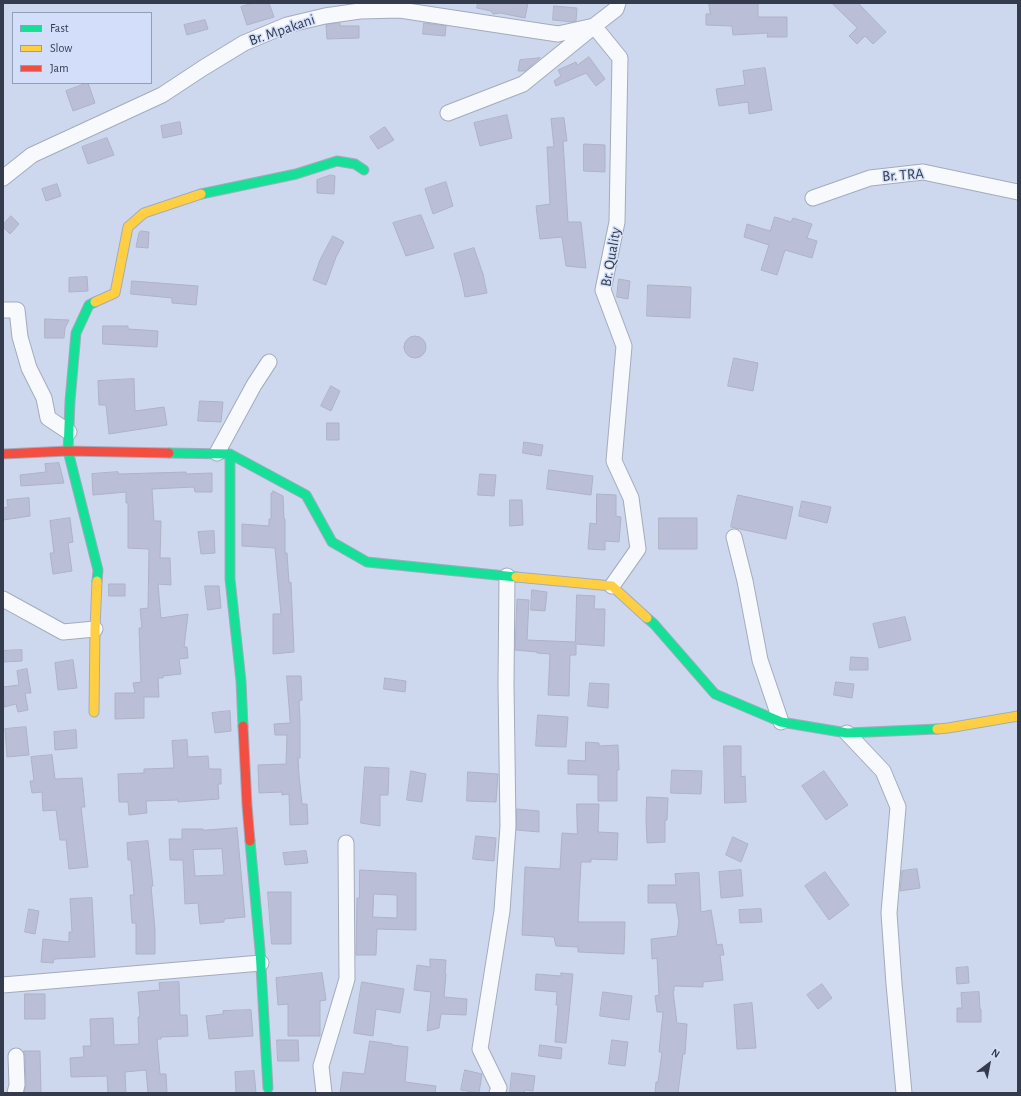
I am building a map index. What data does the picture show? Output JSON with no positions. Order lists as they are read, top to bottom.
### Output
{
  "streets": {
    "street": ["Br. Mpakani", "Br. TRA", "Br. Quality"]
  },
  "crossings": [
    ["Br. Mpakani", "Br. Quality"]
  ],
  "legend": ["Fast", "Slow", "Jam"],
  "north": "top right"
}
